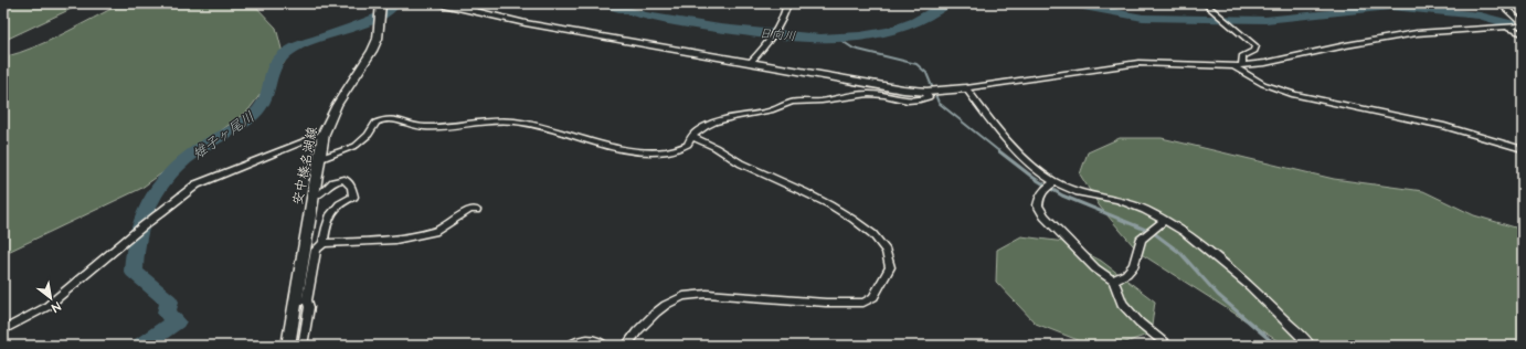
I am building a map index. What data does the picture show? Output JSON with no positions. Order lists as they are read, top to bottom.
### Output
{
  "streets": {
    "street": ["安中榛名湖線"]
  },
  "water": ["日向川", "雉子ヶ尾川"],
  "north": "bottom right"
}
